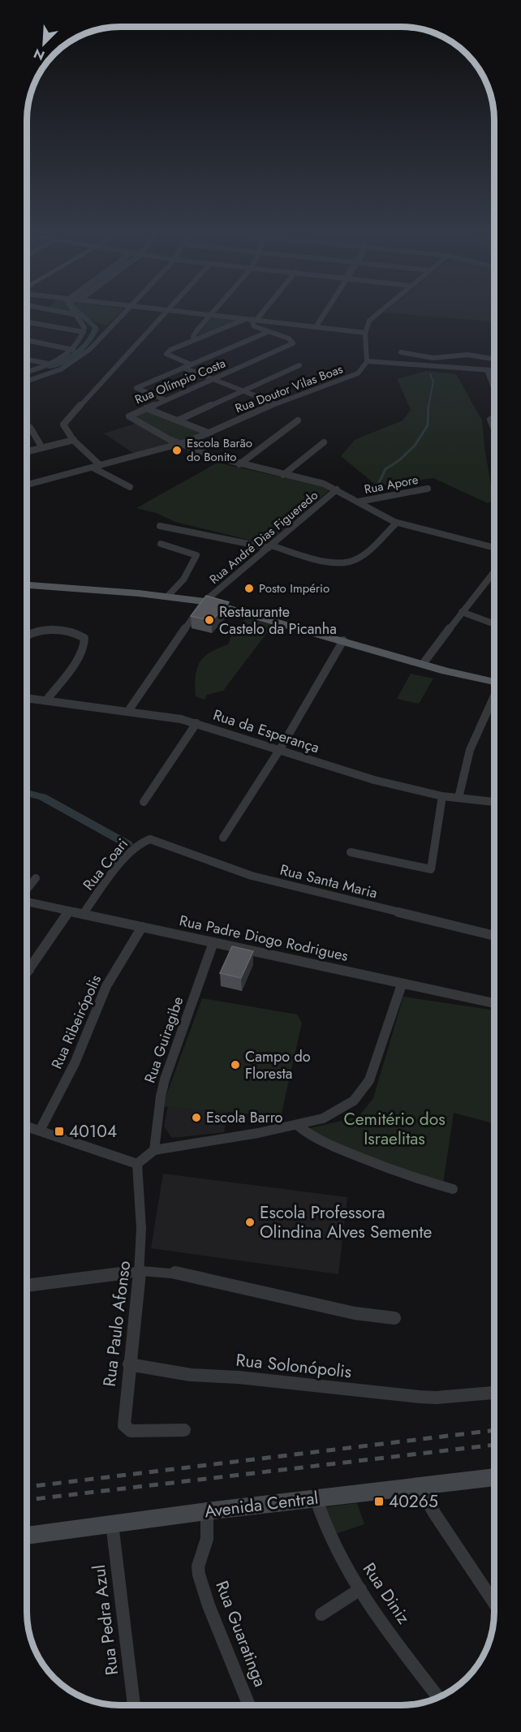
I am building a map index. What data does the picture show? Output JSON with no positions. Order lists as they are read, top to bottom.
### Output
{
  "streets": {
    "main road": ["Avenida Central"],
    "street": [
      "Rua Olímpio Costa",
      "Rua Doutor Vilas Boas",
      "Rua Apore",
      "Rua André Dias Figueredo",
      "Rua da Esperança",
      "Rua Coari",
      "Rua Santa Maria",
      "Rua Padre Diogo Rodrigues",
      "Rua Ribeirópolis",
      "Rua Guiragibe",
      "Rua Paulo Afonso",
      "Rua Solonópolis",
      "Rua Diniz",
      "Rua Pedra Azul",
      "Rua Guaratinga"
    ]
  },
  "crossings": [
    ["Rua Olímpio Costa", "Rua Doutor Vilas Boas"],
    ["Rua André Dias Figueredo", "Rua da Esperança"],
    ["Rua Coari", "Rua Santa Maria"],
    ["Rua Coari", "Rua Padre Diogo Rodrigues"],
    ["Rua Padre Diogo Rodrigues", "Rua Ribeirópolis"],
    ["Rua Padre Diogo Rodrigues", "Rua Guiragibe"],
    ["Rua Paulo Afonso", "Rua Solonópolis"],
    ["Avenida Central", "Rua Diniz"],
    ["Avenida Central", "Rua Pedra Azul"],
    ["Avenida Central", "Rua Guaratinga"]
  ],
  "parks": ["Cemitério dos Israelitas"],
  "places": {
    "other": [
      "Escola Barão do Bonito",
      "Posto Império",
      "Restaurante Castelo da Picanha",
      "Campo do Floresta",
      "Escola Barro",
      "Escola Professora Olindina Alves Semente"
    ],
    "transit": ["40104", "40265"]
  },
  "north": "bottom left"
}
